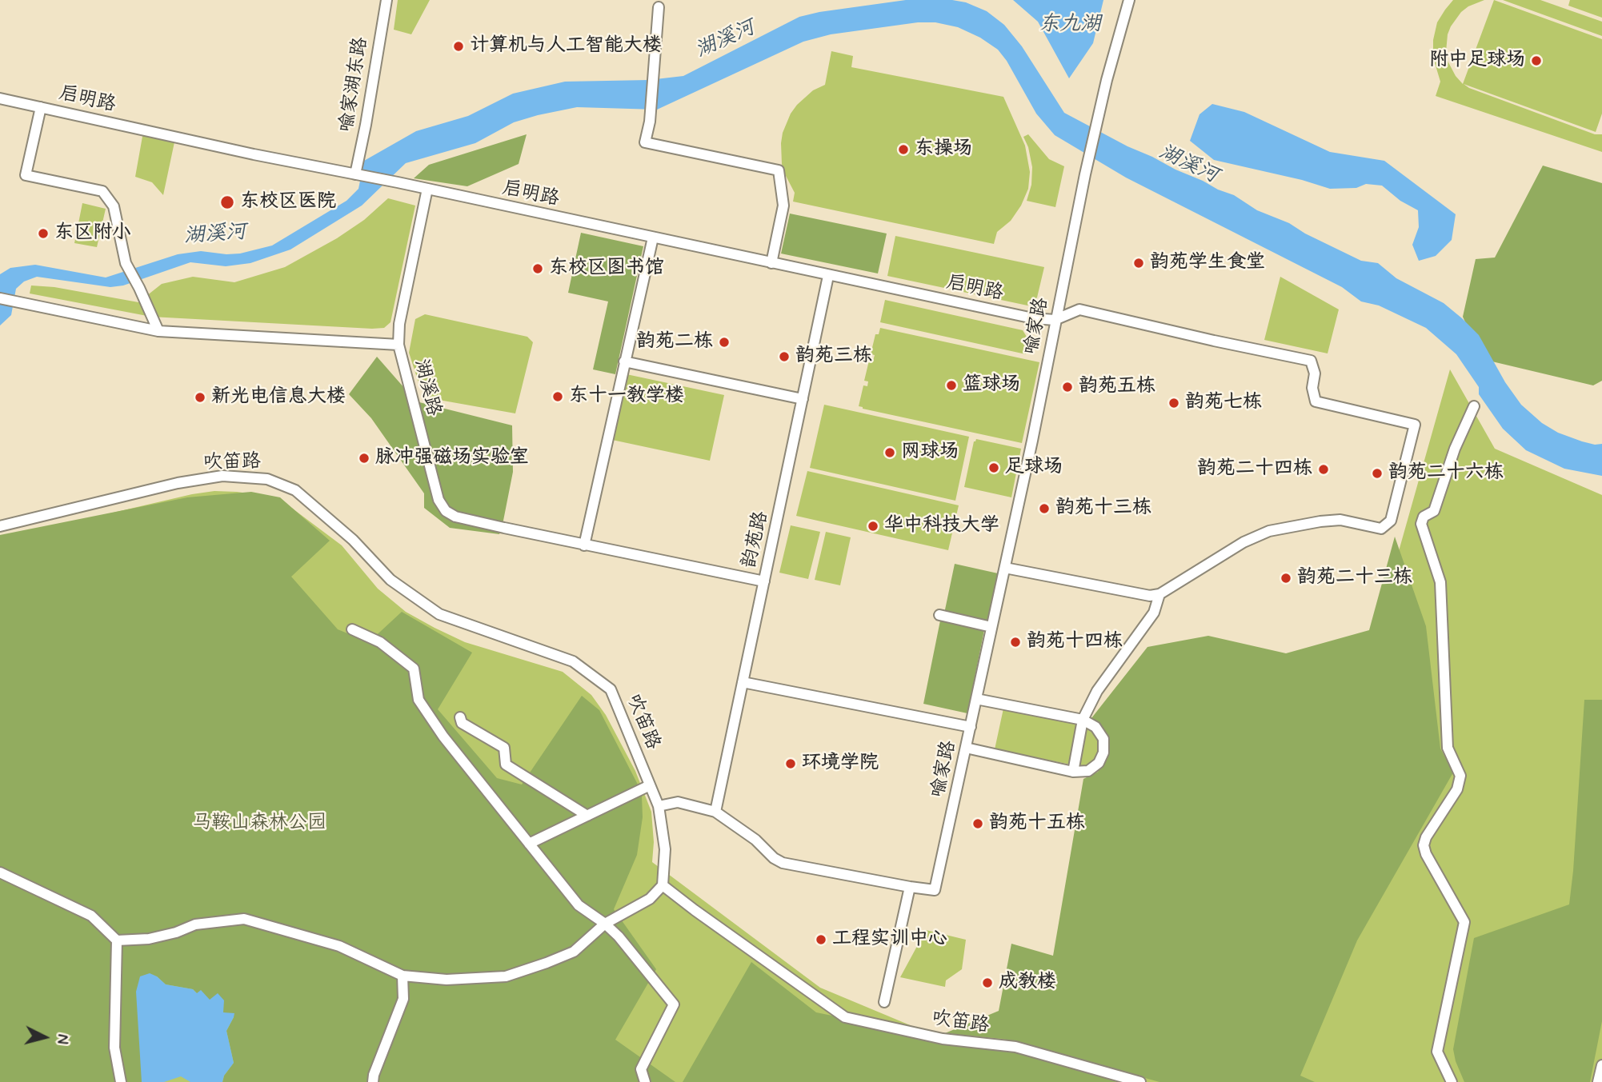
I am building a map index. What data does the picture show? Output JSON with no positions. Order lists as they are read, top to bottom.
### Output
{
  "streets": {
    "street": [
      "喻家湖东路",
      "启明路",
      "喻家路",
      "湖溪路",
      "吹笛路",
      "韵苑路"
    ]
  },
  "crossings": [
    ["喻家湖东路", "启明路"],
    ["启明路", "喻家路"],
    ["启明路", "韵苑路"],
    ["湖溪路", "韵苑路"]
  ],
  "water": ["东九湖", "湖溪河"],
  "parks": ["马鞍山森林公园"],
  "places": [
    "计算机与人工智能大楼",
    "附中足球场",
    "东操场",
    "东校区医院",
    "东区附小",
    "韵苑学生食堂",
    "东校区图书馆",
    "韵苑二栋",
    "韵苑三栋",
    "篮球场",
    "韵苑五栋",
    "东十一教学楼",
    "新光电信息大楼",
    "韵苑七栋",
    "网球场",
    "脉冲强磁场实验室",
    "足球场",
    "韵苑二十四栋",
    "韵苑二十六栋",
    "韵苑十三栋",
    "华中科技大学",
    "韵苑二十三栋",
    "韵苑十四栋",
    "环境学院",
    "韵苑十五栋",
    "工程实训中心",
    "成教楼"
  ],
  "north": "right"
}
